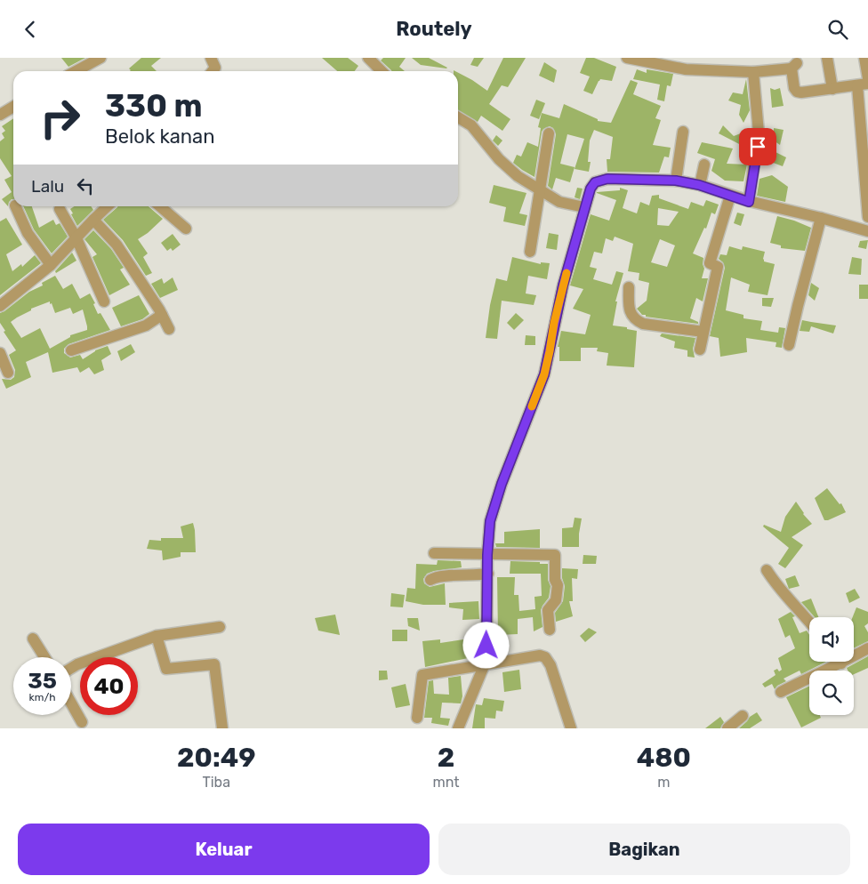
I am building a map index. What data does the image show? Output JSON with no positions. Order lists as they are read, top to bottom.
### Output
{
  "page": {
    "header": "Routely",
    "turn": ["330 m", "Belok kanan"],
    "then": "Lalu",
    "speed": "35 km/h",
    "limit": "40",
    "eta": [
      "20:49",
      "Tiba",
      "2",
      "mnt",
      "480",
      "m"
    ],
    "buttons": ["Keluar", "Bagikan"]
  }
}
